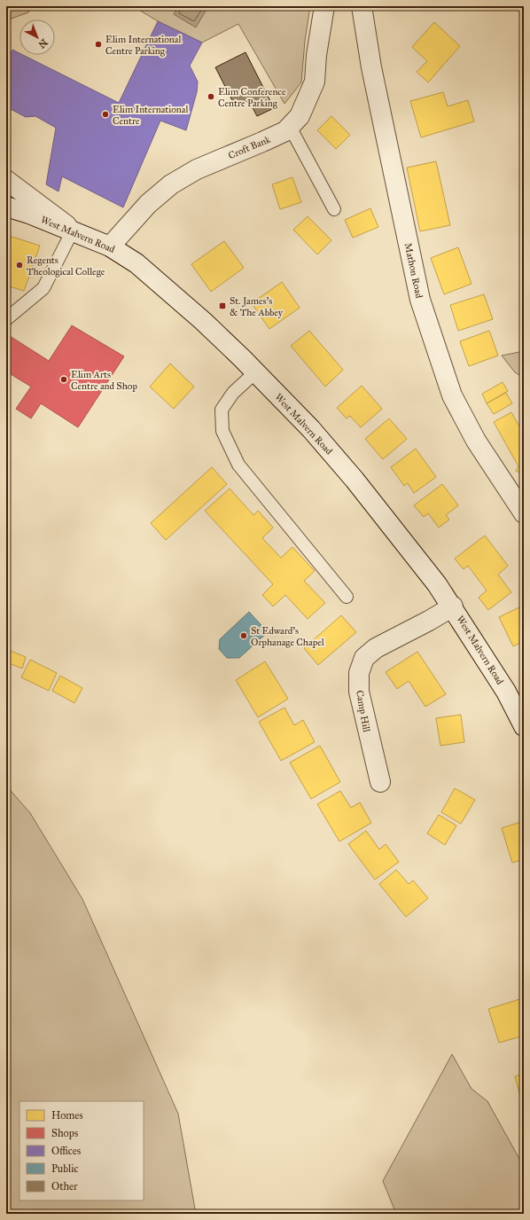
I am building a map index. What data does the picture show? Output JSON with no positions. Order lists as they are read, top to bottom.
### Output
{
  "streets": {
    "street": [
      "Croft Bank",
      "West Malvern Road",
      "Mathon Road",
      "Camp Hill"
    ]
  },
  "crossings": [
    ["Croft Bank", "West Malvern Road"],
    ["West Malvern Road", "Camp Hill"]
  ],
  "places": {
    "other": [
      "Elim International Centre Parking",
      "Elim Conference Centre Parking",
      "Elim International Centre",
      "Regents Theological College",
      "Elim Arts Centre and Shop",
      "St Edward's Orphanage Chapel"
    ],
    "transit": ["St. James's & The Abbey"]
  },
  "legend": [
    "Homes",
    "Shops",
    "Offices",
    "Public",
    "Other"
  ],
  "north": "bottom right"
}
